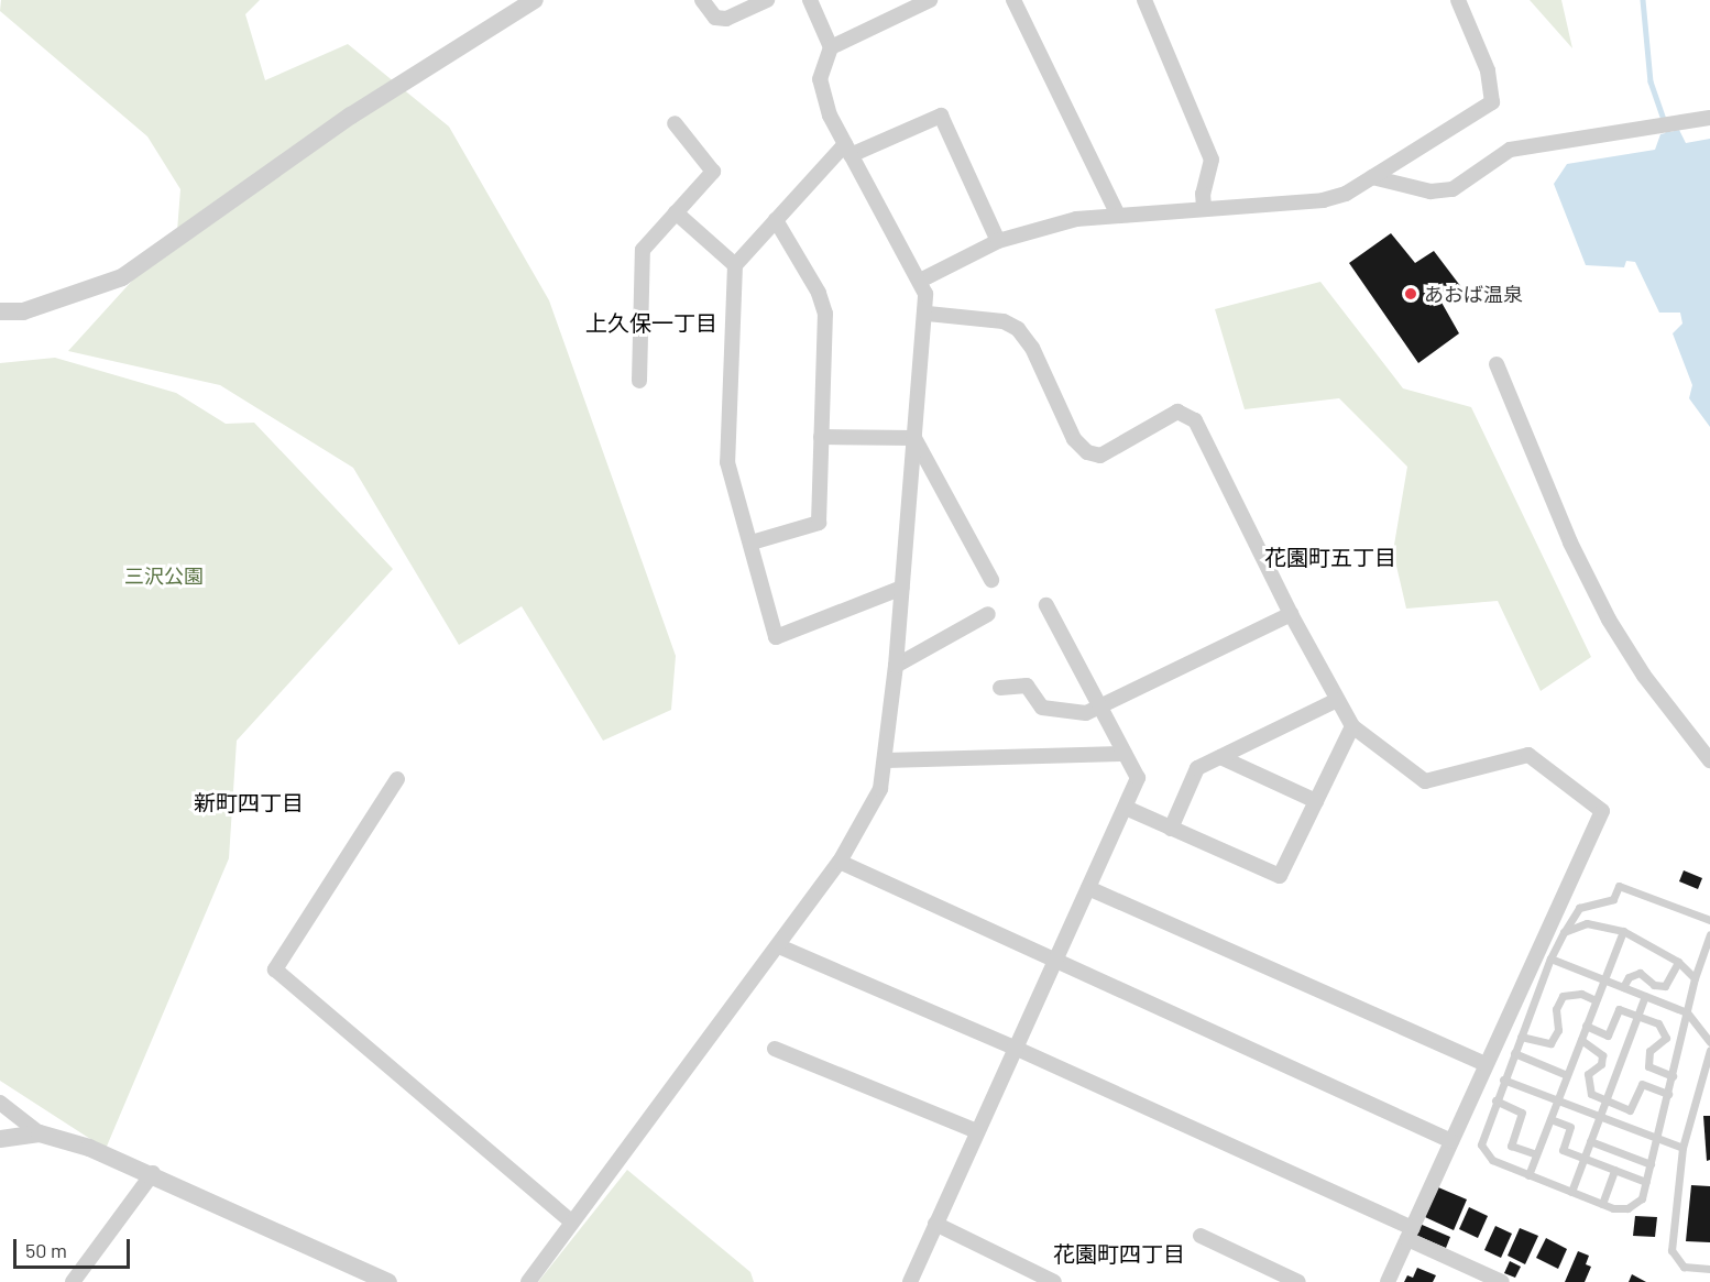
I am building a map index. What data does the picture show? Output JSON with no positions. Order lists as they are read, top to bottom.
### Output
{
  "districts": [
    "上久保一丁目",
    "花園町五丁目",
    "新町四丁目",
    "花園町四丁目"
  ],
  "parks": ["三沢公園"],
  "places": ["あおば温泉"],
  "scale_bar": "50 m"
}
